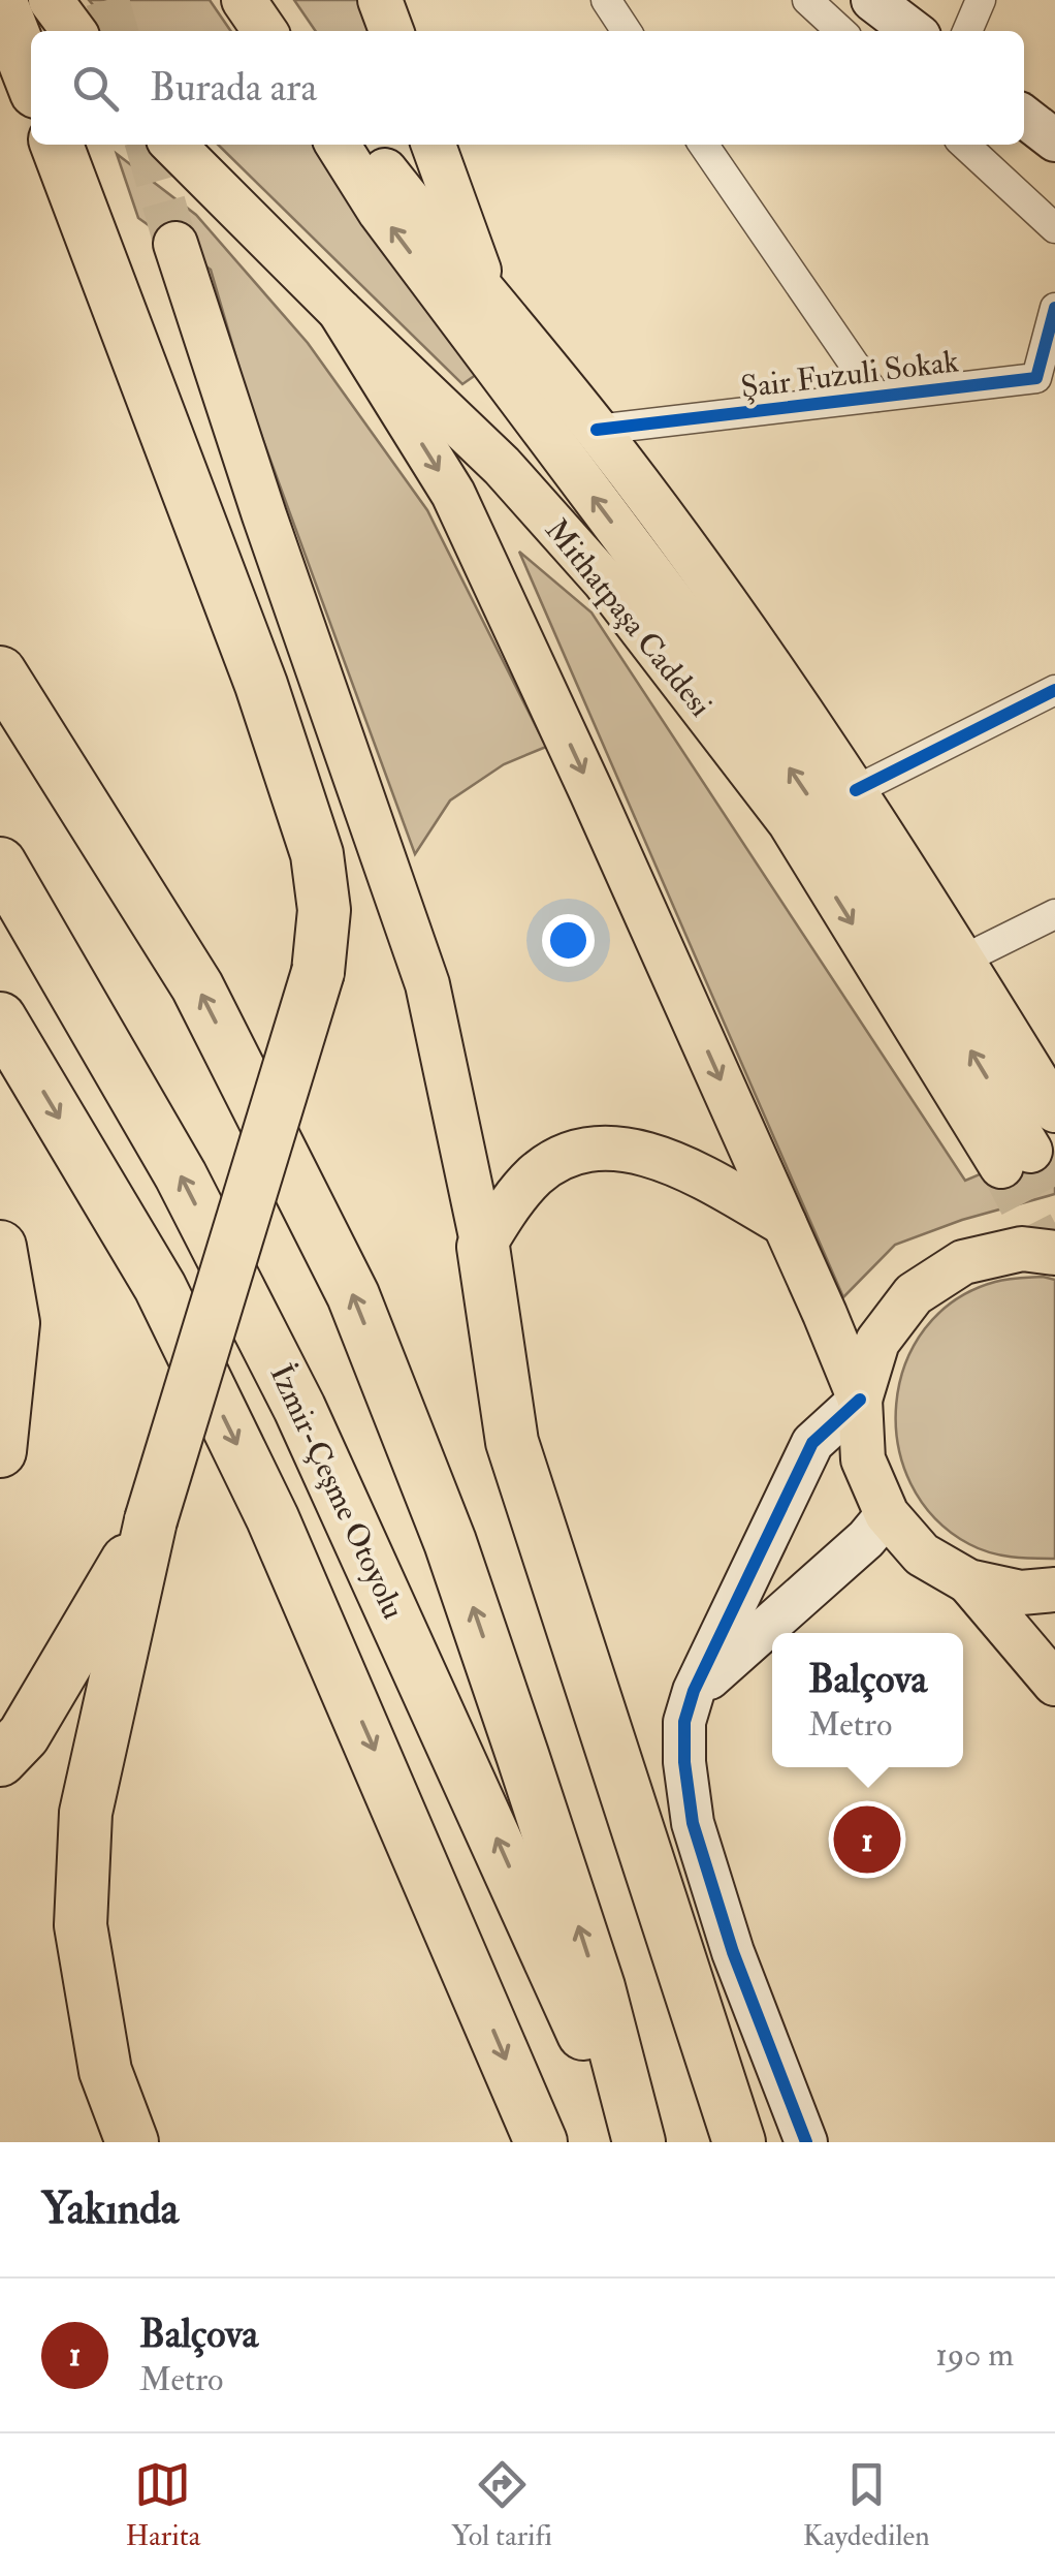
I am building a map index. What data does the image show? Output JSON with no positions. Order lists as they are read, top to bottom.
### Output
{
  "streets": {
    "highway": ["İzmir-Çeşme Otoyolu"],
    "main road": ["Mithatpaşa Caddesi"],
    "street": ["Şair Fuzuli Sokak"]
  },
  "page": {
    "search": "Burada ara",
    "popup": ["Balçova", "Metro"],
    "pins": "1",
    "heading": "Yakında",
    "list": [
      {
        "mark": "1",
        "name": "Balçova",
        "note": "Metro",
        "value": "190 m"
      }
    ],
    "nav": ["Harita", "Yol tarifi", "Kaydedilen"]
  }
}
